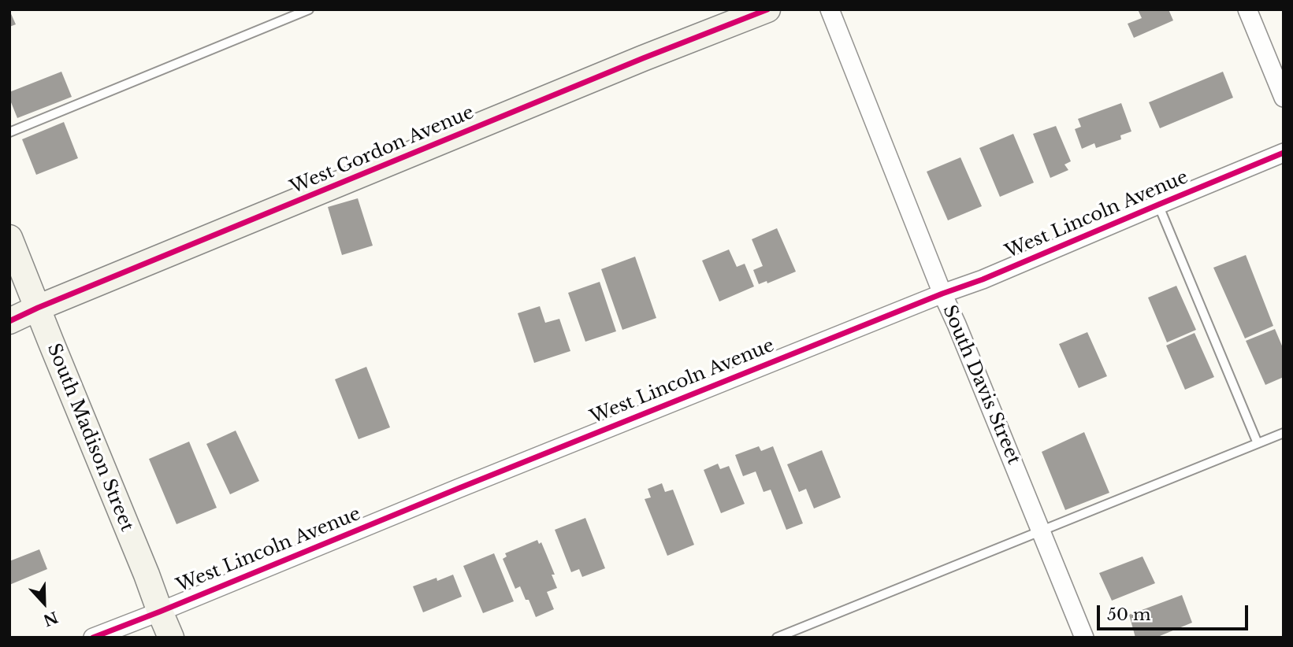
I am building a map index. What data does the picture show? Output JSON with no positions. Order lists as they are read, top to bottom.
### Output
{
  "streets": {
    "street": [
      "West Gordon Avenue",
      "West Lincoln Avenue",
      "South Davis Street",
      "South Madison Street"
    ]
  },
  "crossings": [
    ["West Gordon Avenue", "South Madison Street"],
    ["West Lincoln Avenue", "South Davis Street"],
    ["West Lincoln Avenue", "South Madison Street"]
  ],
  "scale_bar": "50 m",
  "north": "bottom"
}
